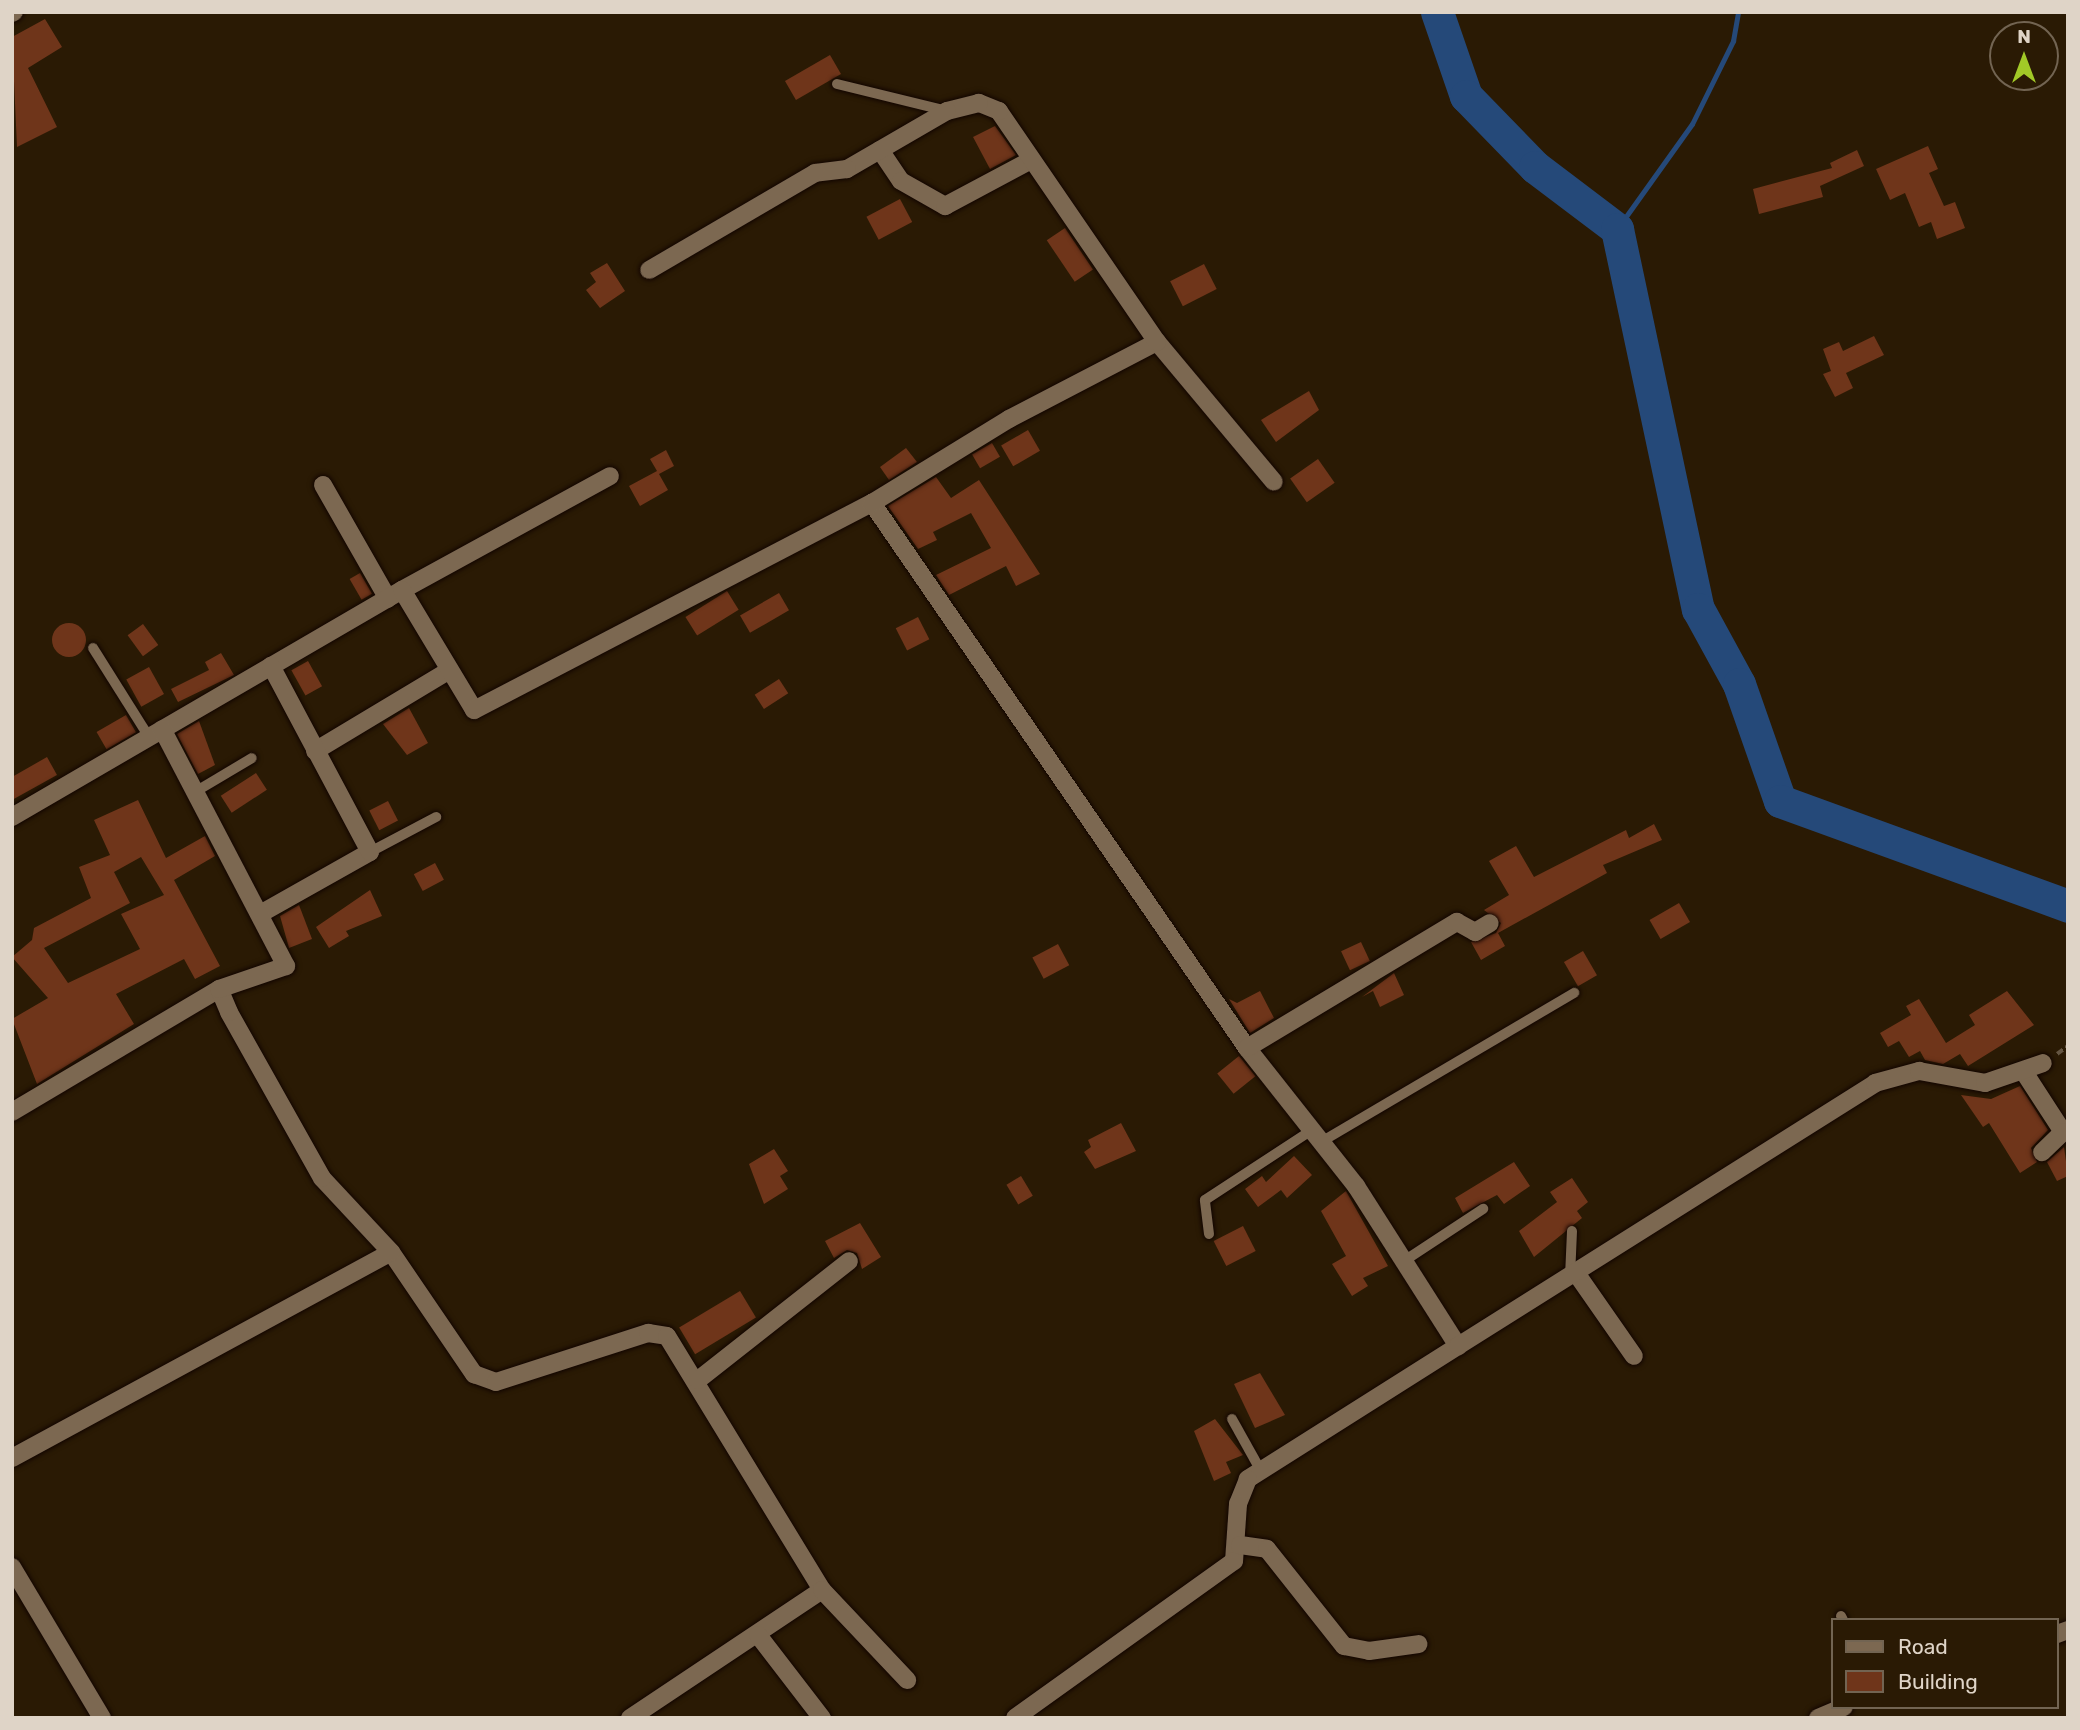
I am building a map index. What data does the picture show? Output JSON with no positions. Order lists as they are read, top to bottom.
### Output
{
  "legend": ["Road", "Building"],
  "north": "top"
}
